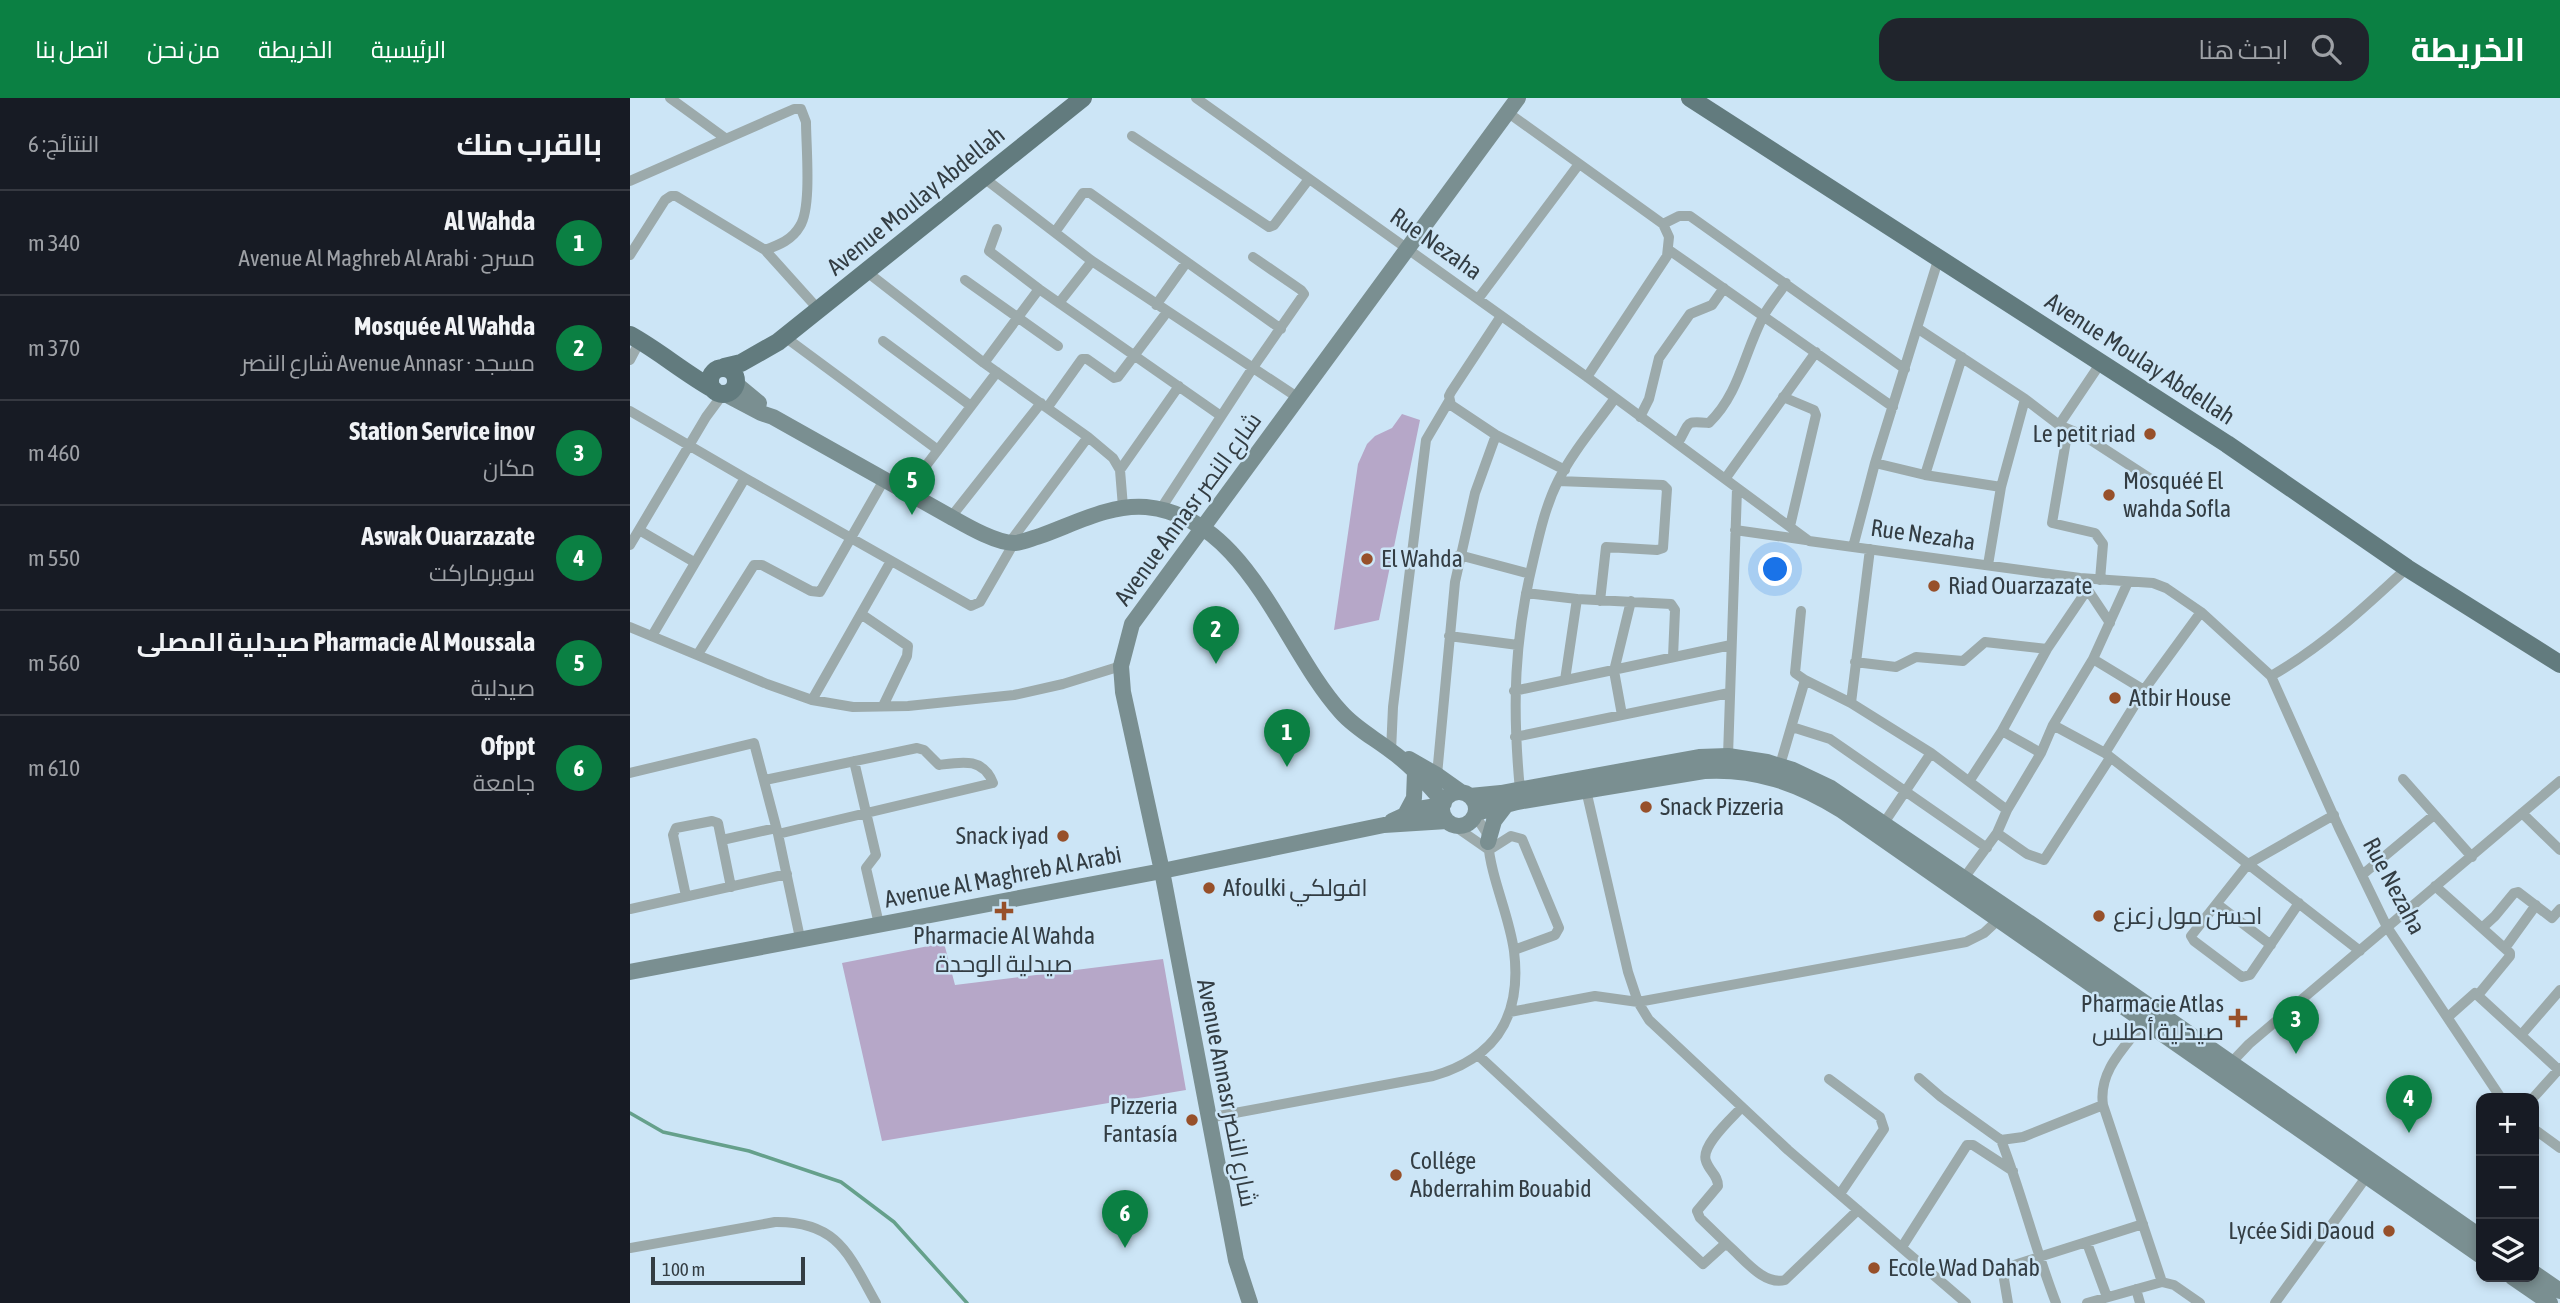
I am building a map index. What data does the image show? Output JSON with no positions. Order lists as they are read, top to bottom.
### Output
{
  "streets": {
    "main road": ["Avenue Moulay Abdellah", "Avenue Annasr شارع النصر", "Avenue Al Maghreb Al Arabi"],
    "street": ["Rue Nezaha"]
  },
  "crossings": [
    ["Rue Nezaha", "Avenue Annasr شارع النصر"],
    ["Avenue Annasr شارع النصر", "Avenue Al Maghreb Al Arabi"]
  ],
  "places": {
    "other": [
      "Le petit riad",
      "Mosquéé El wahda Sofla",
      "El Wahda",
      "Riad Ouarzazate",
      "Atbir House",
      "Snack Pizzeria",
      "Snack iyad",
      "Afoulki افولكي",
      "احسن مول زعزع",
      "Pizzeria Fantasía",
      "Collége Abderrahim Bouabid",
      "Lycée Sidi Daoud",
      "Ecole Wad Dahab"
    ],
    "health": ["Pharmacie Al Wahda صيدلية الوحدة", "Pharmacie Atlas صيدلية أطلس"]
  },
  "scale_bar": "100 m",
  "page": {
    "header": "الخريطة",
    "search": "ابحث هنا",
    "nav": [
      "الرئيسية",
      "الخريطة",
      "من نحن",
      "اتصل بنا"
    ],
    "heading": ["بالقرب منك", "النتائج: 6"],
    "list": [
      {
        "mark": "1",
        "name": "Al Wahda",
        "note": "مسرح · Avenue Al Maghreb Al Arabi",
        "value": "340 m"
      },
      {
        "mark": "2",
        "name": "Mosquée Al Wahda",
        "note": "مسجد · Avenue Annasr شارع النصر",
        "value": "370 m"
      },
      {
        "mark": "3",
        "name": "Station Service inov",
        "note": "مكان",
        "value": "460 m"
      },
      {
        "mark": "4",
        "name": "Aswak Ouarzazate",
        "note": "سوبرماركت",
        "value": "550 m"
      },
      {
        "mark": "5",
        "name": "Pharmacie Al Moussala صيدلية المصلى",
        "note": "صيدلية",
        "value": "560 m"
      },
      {
        "mark": "6",
        "name": "Ofppt",
        "note": "جامعة",
        "value": "610 m"
      }
    ],
    "pins": [
      "5",
      "2",
      "1",
      "3",
      "4",
      "6"
    ],
    "map_buttons": ["+", "−"],
    "scale": "100 m"
  }
}
